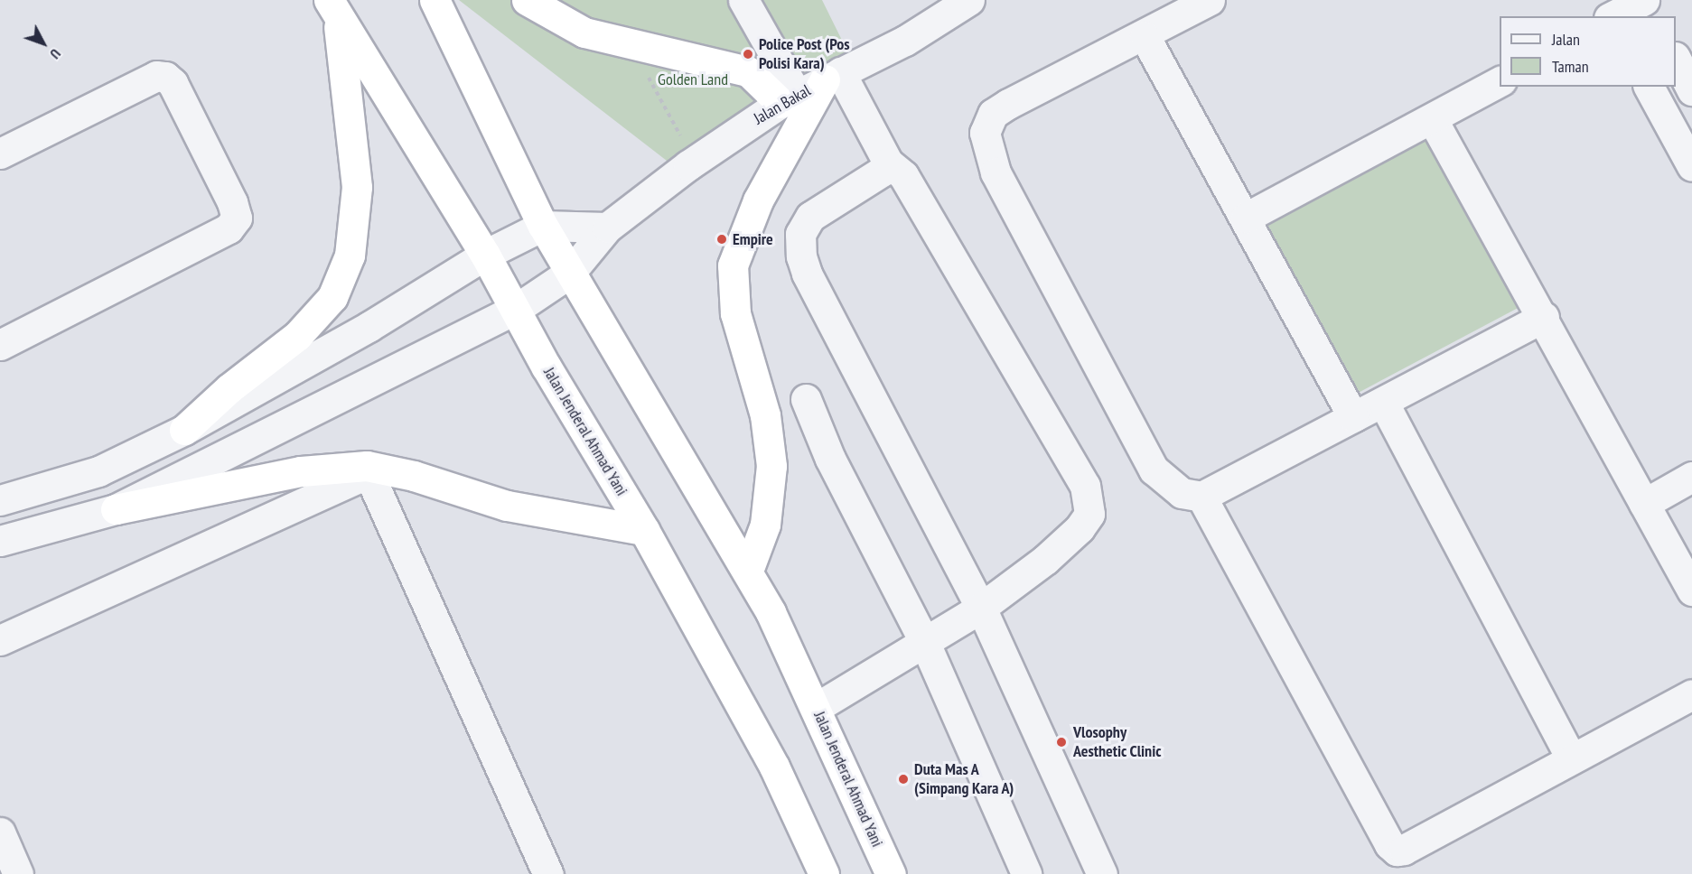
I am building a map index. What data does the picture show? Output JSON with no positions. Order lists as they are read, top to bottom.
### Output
{
  "streets": {
    "highway": ["Jalan Jenderal Ahmad Yani"],
    "street": ["Jalan Bakal"]
  },
  "crossings": [
    ["Jalan Bakal", "Jalan Jenderal Ahmad Yani"]
  ],
  "parks": ["Golden Land"],
  "places": [
    "Police Post (Pos Polisi Kara)",
    "Empire",
    "Vlosophy Aesthetic Clinic",
    "Duta Mas A (Simpang Kara A)"
  ],
  "legend": ["Jalan", "Taman"],
  "north": "bottom right"
}
